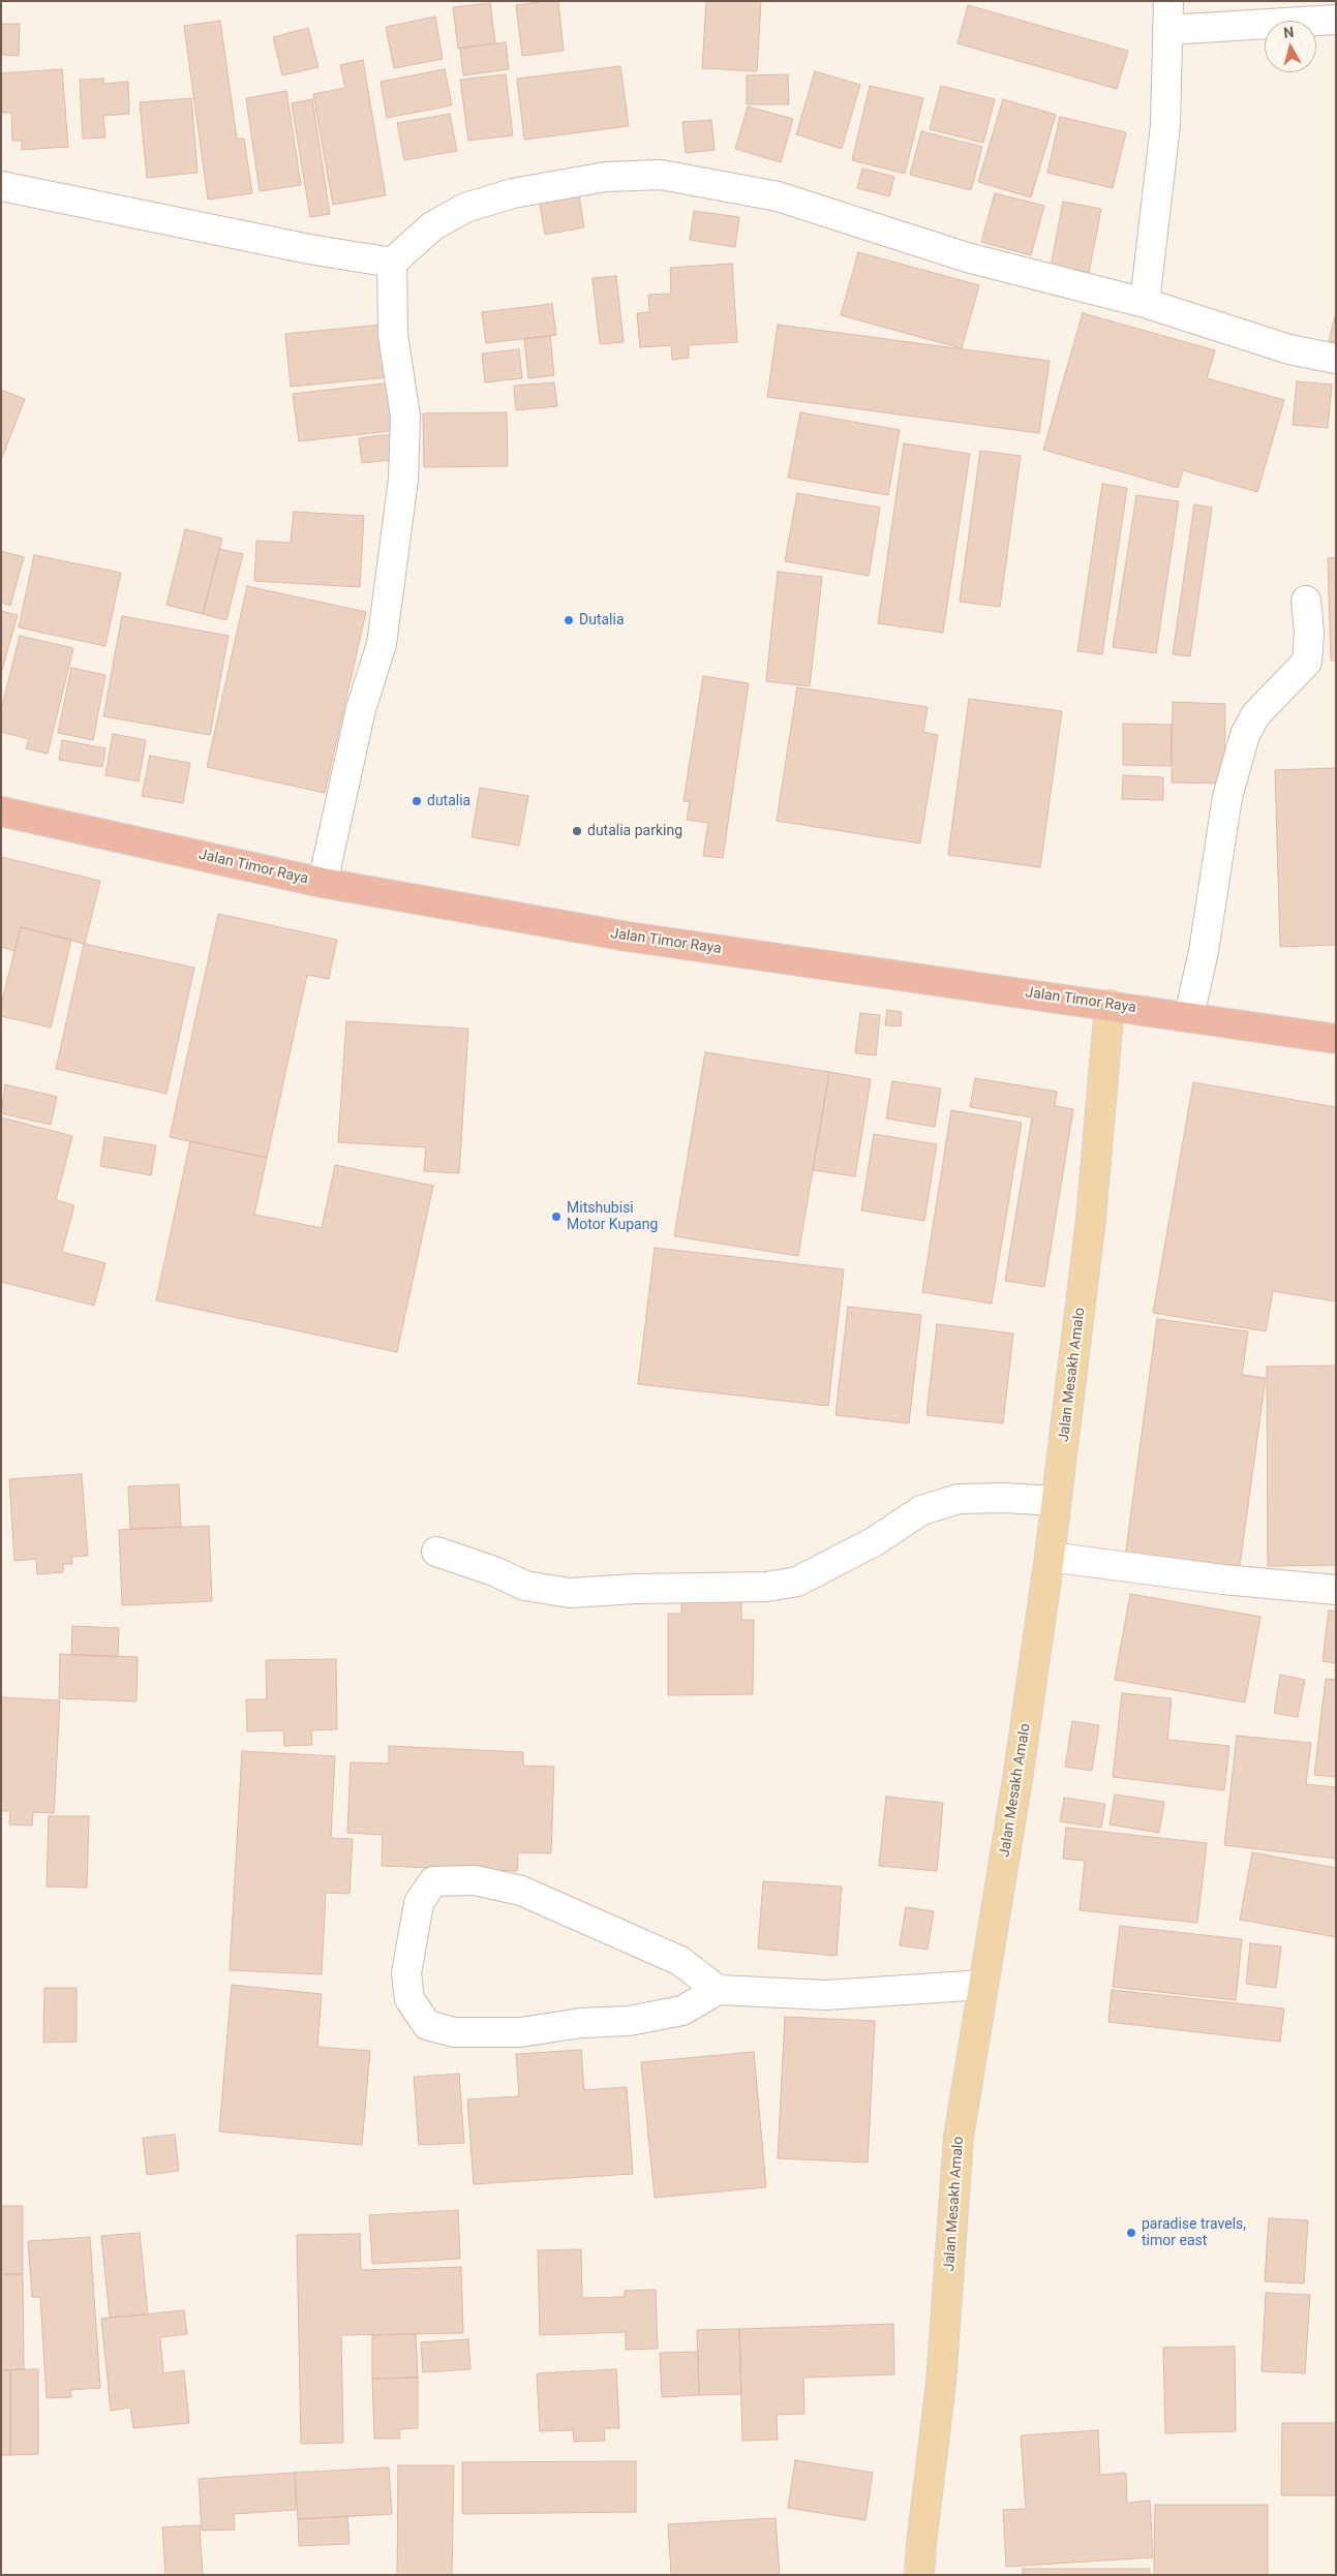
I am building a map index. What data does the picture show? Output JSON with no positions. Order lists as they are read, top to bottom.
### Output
{
  "streets": {
    "highway": ["Jalan Timor Raya"],
    "main road": ["Jalan Mesakh Amalo"]
  },
  "crossings": [
    ["Jalan Timor Raya", "Jalan Mesakh Amalo"]
  ],
  "places": [
    "Dutalia",
    "dutalia",
    "dutalia parking",
    "Mitshubisi Motor Kupang",
    "paradise travels, timor east"
  ],
  "north": "top"
}
